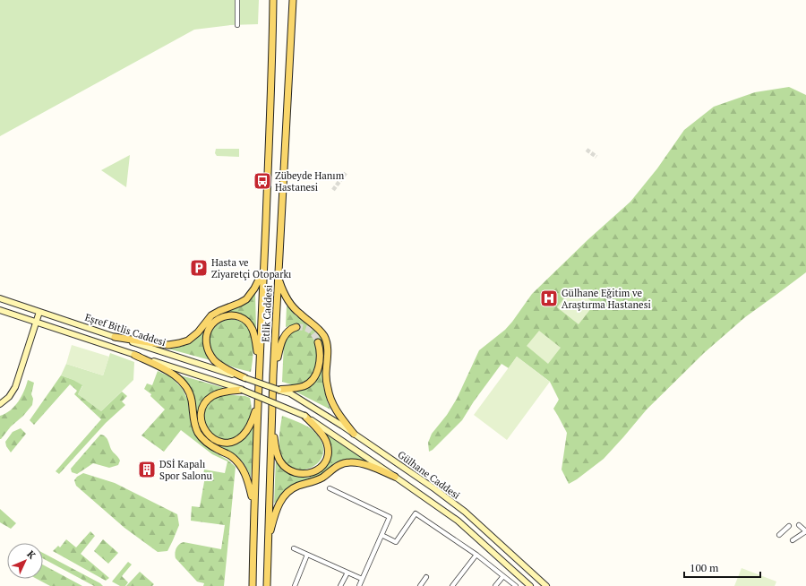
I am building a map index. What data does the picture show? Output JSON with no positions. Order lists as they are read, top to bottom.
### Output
{
  "streets": {
    "main road": ["Etlik Caddesi", "Eşref Bitlis Caddesi", "Gülhane Caddesi"]
  },
  "places": {
    "bus stop": ["Zübeyde Hanım Hastanesi"],
    "parking": ["Hasta ve Ziyaretçi Otoparkı"],
    "hospital": ["Gülhane Eğitim ve Araştırma Hastanesi"],
    "building": ["DSİ Kapalı Spor Salonu"]
  },
  "scale_bar": "100 m",
  "north": "top right"
}
